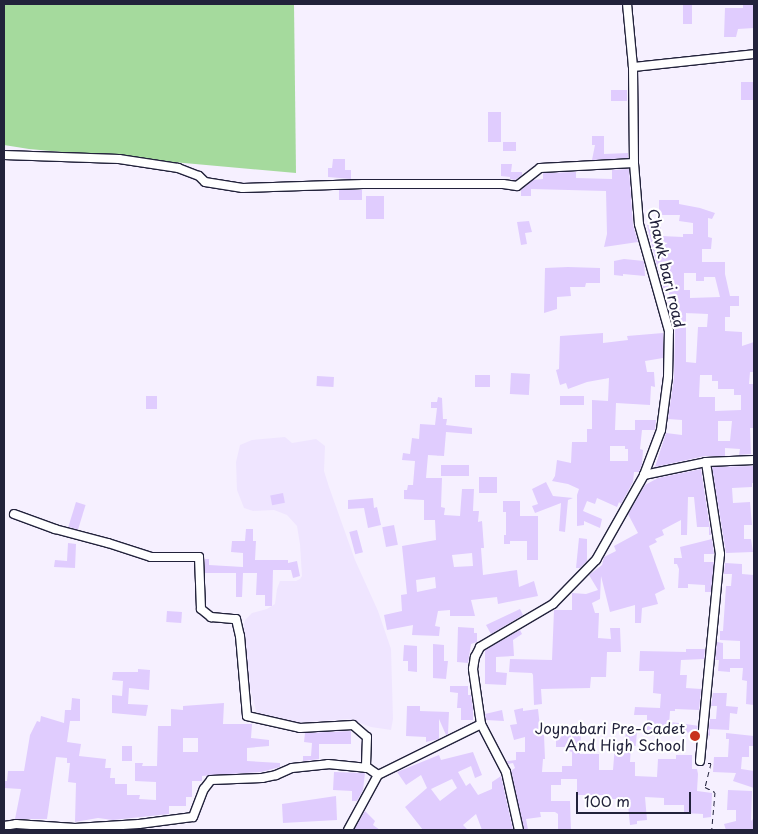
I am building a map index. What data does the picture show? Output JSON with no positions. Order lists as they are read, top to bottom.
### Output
{
  "streets": {
    "street": ["Chawk bari road"]
  },
  "places": ["Joynabari Pre-Cadet And High School"],
  "scale_bar": "100 m"
}
